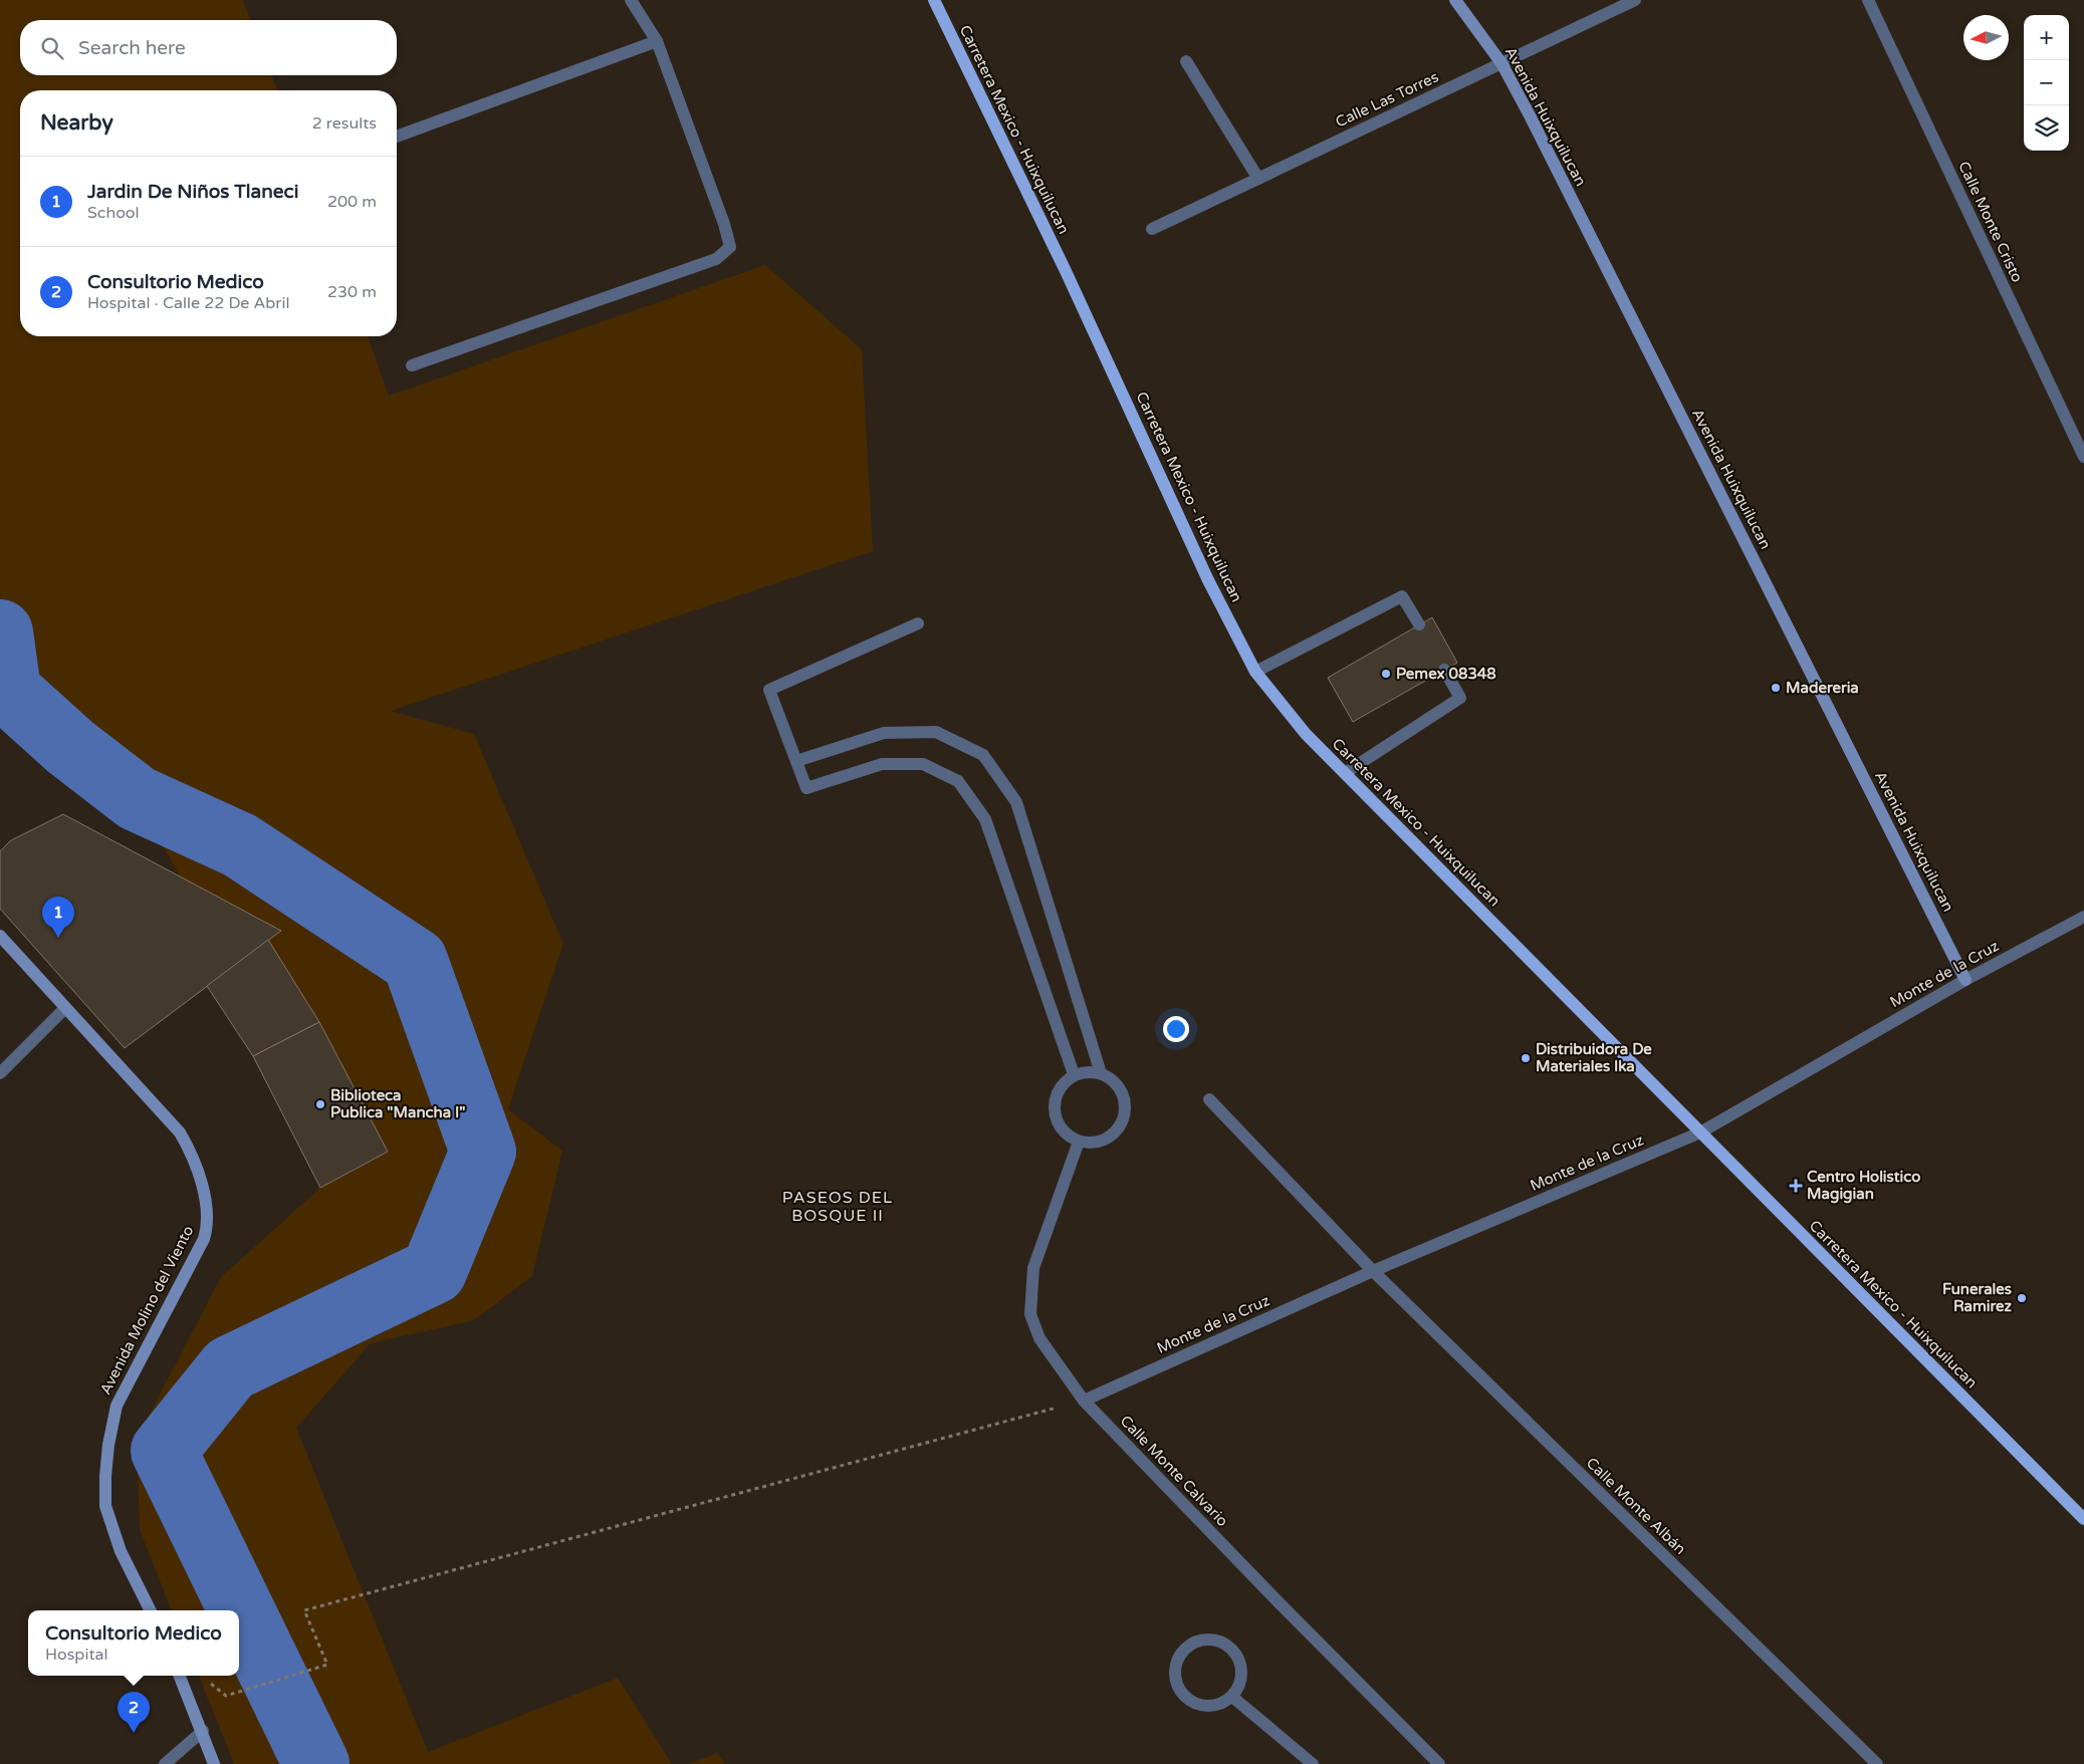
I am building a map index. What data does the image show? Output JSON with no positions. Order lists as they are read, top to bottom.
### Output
{
  "streets": {
    "main road": ["Carretera Mexico - Huixquilucan"],
    "street": [
      "Calle Las Torres",
      "Avenida Huixquilucan",
      "Calle Monte Cristo",
      "Monte de la Cruz",
      "Avenida Molino del Viento",
      "Calle Monte Calvario",
      "Calle Monte Albán"
    ]
  },
  "crossings": [
    ["Calle Las Torres", "Avenida Huixquilucan"],
    ["Avenida Huixquilucan", "Monte de la Cruz"],
    ["Carretera Mexico - Huixquilucan", "Monte de la Cruz"],
    ["Monte de la Cruz", "Calle Monte Calvario"],
    ["Monte de la Cruz", "Calle Monte Albán"]
  ],
  "districts": ["PASEOS DEL BOSQUE II"],
  "places": {
    "other": [
      "Pemex 08348",
      "Madereria",
      "Distribuidora De Materiales Ika",
      "Biblioteca Publica \"Mancha I\"",
      "Funerales Ramirez"
    ],
    "health": ["Centro Holistico Magigian"]
  },
  "north": "left",
  "page": {
    "map_buttons": ["+", "−"],
    "search": "Search here",
    "heading": ["Nearby", "2 results"],
    "list": [
      {
        "mark": "1",
        "name": "Jardin De Niños Tlaneci",
        "note": "School",
        "value": "200 m"
      },
      {
        "mark": "2",
        "name": "Consultorio Medico",
        "note": "Hospital · Calle 22 De Abril",
        "value": "230 m"
      }
    ],
    "pins": ["1", "2"],
    "popup": ["Consultorio Medico", "Hospital"]
  }
}
